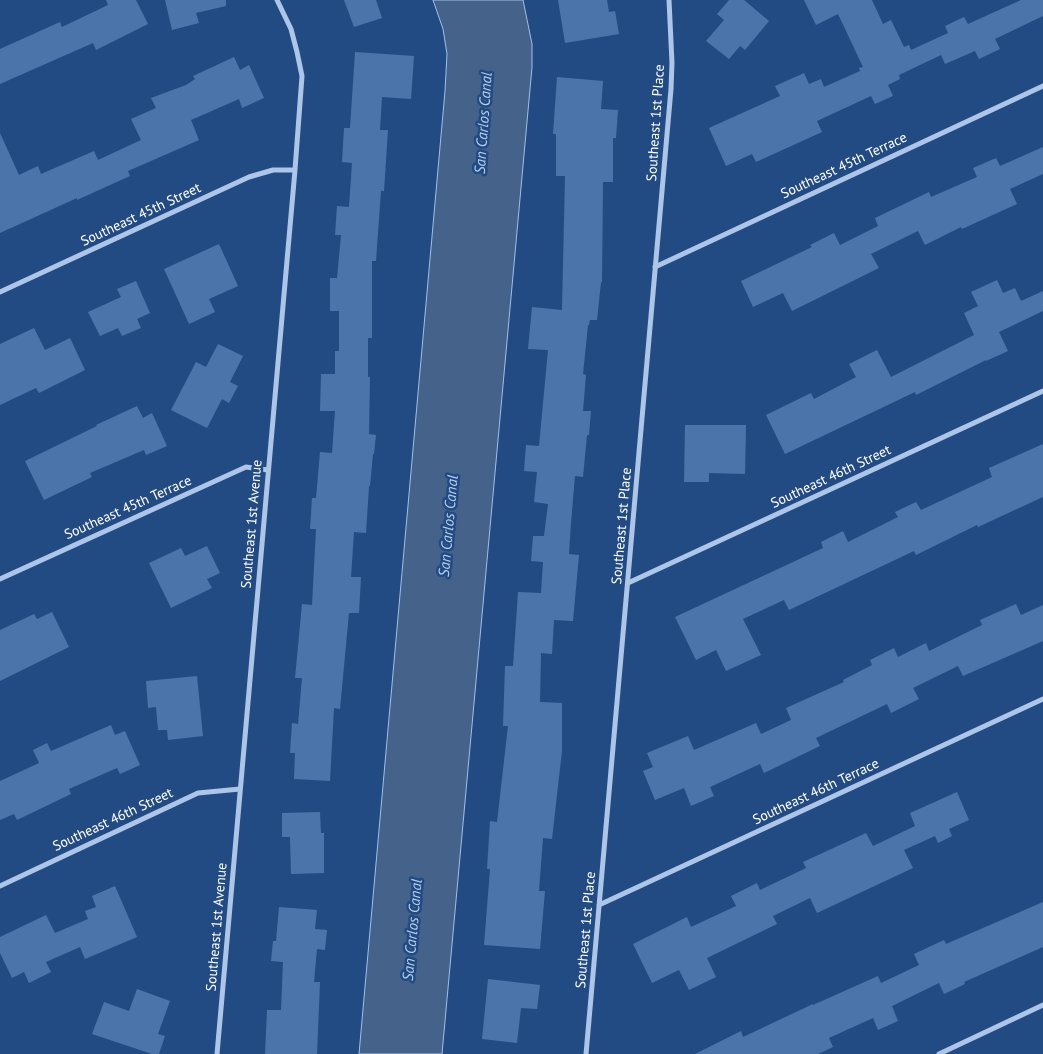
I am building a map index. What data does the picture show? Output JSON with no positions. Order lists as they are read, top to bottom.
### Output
{
  "streets": {
    "street": [
      "Southeast 1st Place",
      "Southeast 45th Terrace",
      "Southeast 45th Street",
      "Southeast 46th Street",
      "Southeast 1st Avenue",
      "Southeast 46th Terrace"
    ]
  },
  "crossings": [
    ["Southeast 1st Place", "Southeast 45th Terrace"],
    ["Southeast 1st Place", "Southeast 46th Street"],
    ["Southeast 1st Place", "Southeast 46th Terrace"],
    ["Southeast 45th Terrace", "Southeast 1st Avenue"],
    ["Southeast 45th Street", "Southeast 1st Avenue"],
    ["Southeast 46th Street", "Southeast 1st Avenue"]
  ],
  "water": ["San Carlos Canal"]
}
